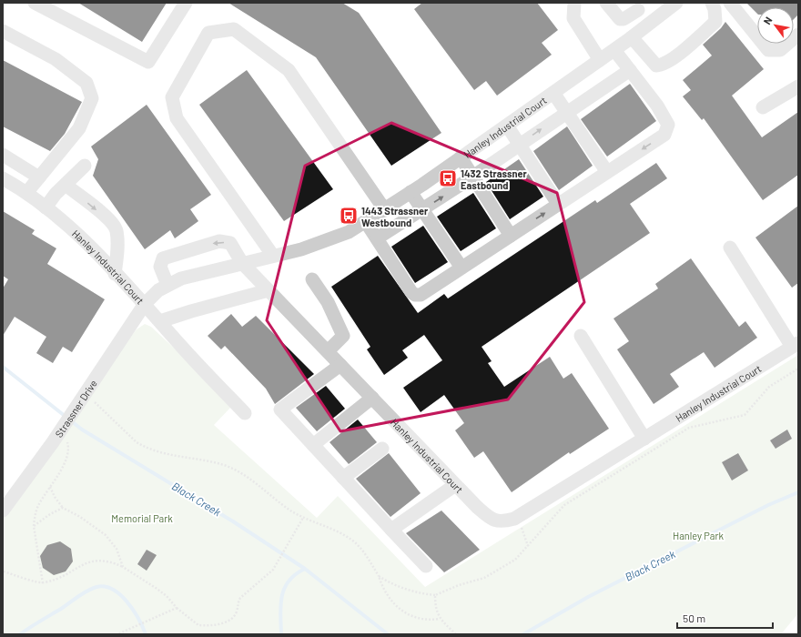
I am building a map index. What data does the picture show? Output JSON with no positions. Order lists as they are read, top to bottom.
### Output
{
  "streets": {
    "street": ["Hanley Industrial Court", "Strassner Drive"]
  },
  "crossings": [
    ["Hanley Industrial Court", "Strassner Drive"]
  ],
  "water": ["Black Creek"],
  "parks": ["Memorial Park", "Hanley Park"],
  "places": {
    "bus stop": ["1432 Strassner Eastbound", "1443 Strassner Westbound"]
  },
  "scale_bar": "50 m",
  "north": "top left"
}
